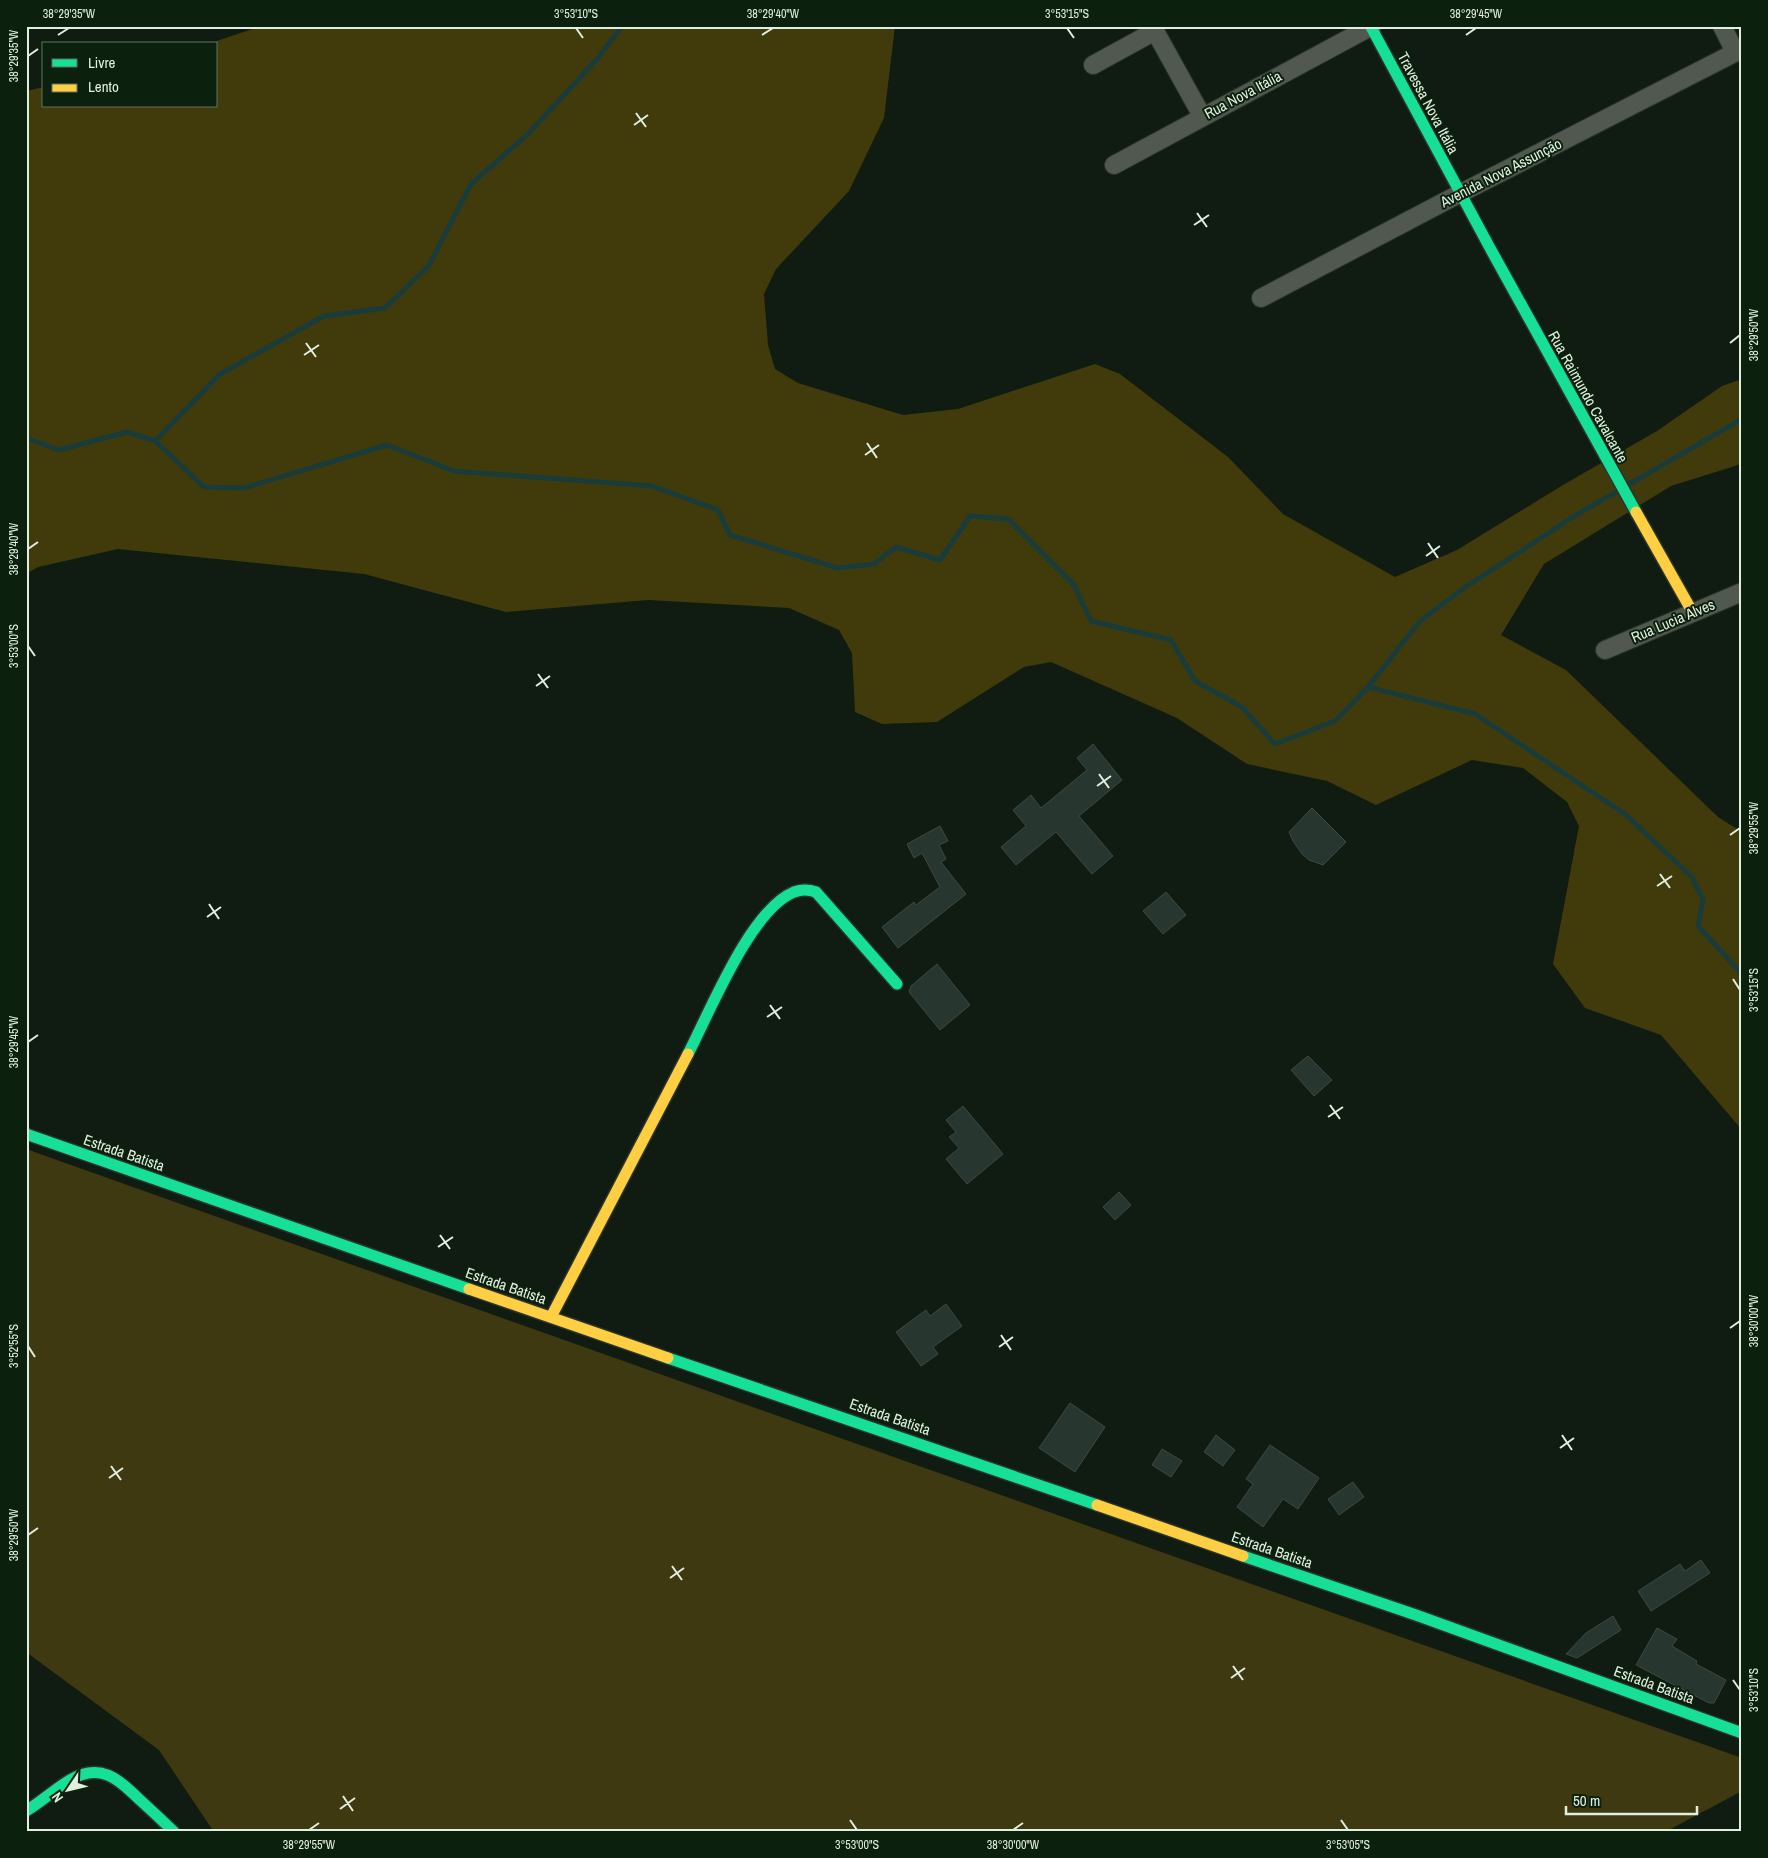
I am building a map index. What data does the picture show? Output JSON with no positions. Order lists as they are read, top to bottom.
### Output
{
  "streets": {
    "street": [
      "Rua Nova Itália",
      "Travessa Nova Itália",
      "Avenida Nova Assunção",
      "Rua Raimundo Cavalcante",
      "Rua Lucia Alves",
      "Estrada Batista"
    ]
  },
  "crossings": [
    ["Rua Nova Itália", "Travessa Nova Itália"],
    ["Travessa Nova Itália", "Avenida Nova Assunção"],
    ["Travessa Nova Itália", "Rua Raimundo Cavalcante"],
    ["Avenida Nova Assunção", "Rua Raimundo Cavalcante"],
    ["Rua Raimundo Cavalcante", "Rua Lucia Alves"]
  ],
  "legend": ["Livre", "Lento"],
  "scale_bar": "50 m",
  "north": "bottom left",
  "coordinates": [
    "38°29'35\"W",
    "3°53'10\"S",
    "38°29'40\"W",
    "3°53'15\"S",
    "38°29'45\"W",
    "38°29'50\"W",
    "3°53'00\"S",
    "38°29'55\"W",
    "38°30'00\"W",
    "3°52'55\"S",
    "3°53'05\"S"
  ]
}
